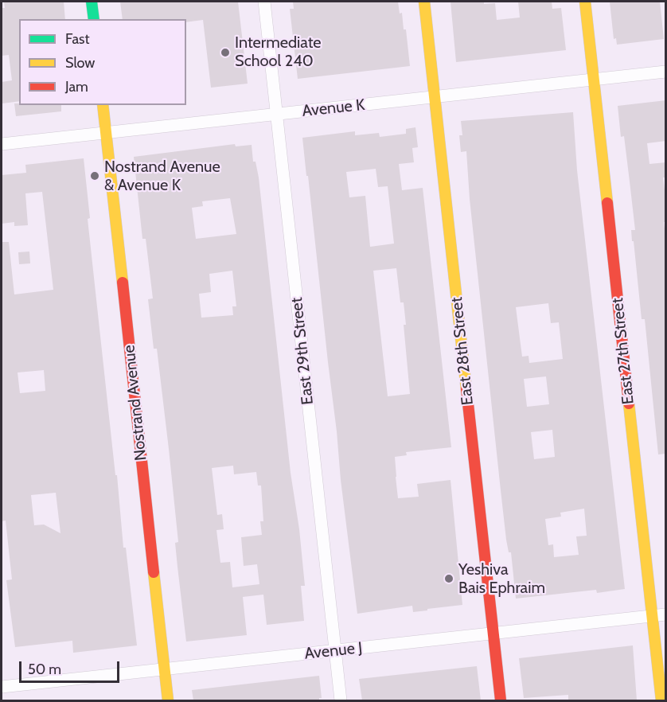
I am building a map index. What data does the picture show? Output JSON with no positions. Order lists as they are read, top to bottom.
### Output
{
  "streets": {
    "street": [
      "Avenue K",
      "East 29th Street",
      "East 28th Street",
      "East 27th Street",
      "Nostrand Avenue",
      "Avenue J"
    ]
  },
  "crossings": [
    ["Avenue K", "East 29th Street"],
    ["Avenue K", "East 28th Street"],
    ["Avenue K", "East 27th Street"],
    ["Avenue K", "Nostrand Avenue"],
    ["East 29th Street", "Avenue J"],
    ["East 28th Street", "Avenue J"],
    ["East 27th Street", "Avenue J"],
    ["Nostrand Avenue", "Avenue J"]
  ],
  "places": ["Intermediate School 240", "Nostrand Avenue & Avenue K", "Yeshiva Bais Ephraim"],
  "legend": ["Fast", "Slow", "Jam"],
  "scale_bar": "50 m"
}
